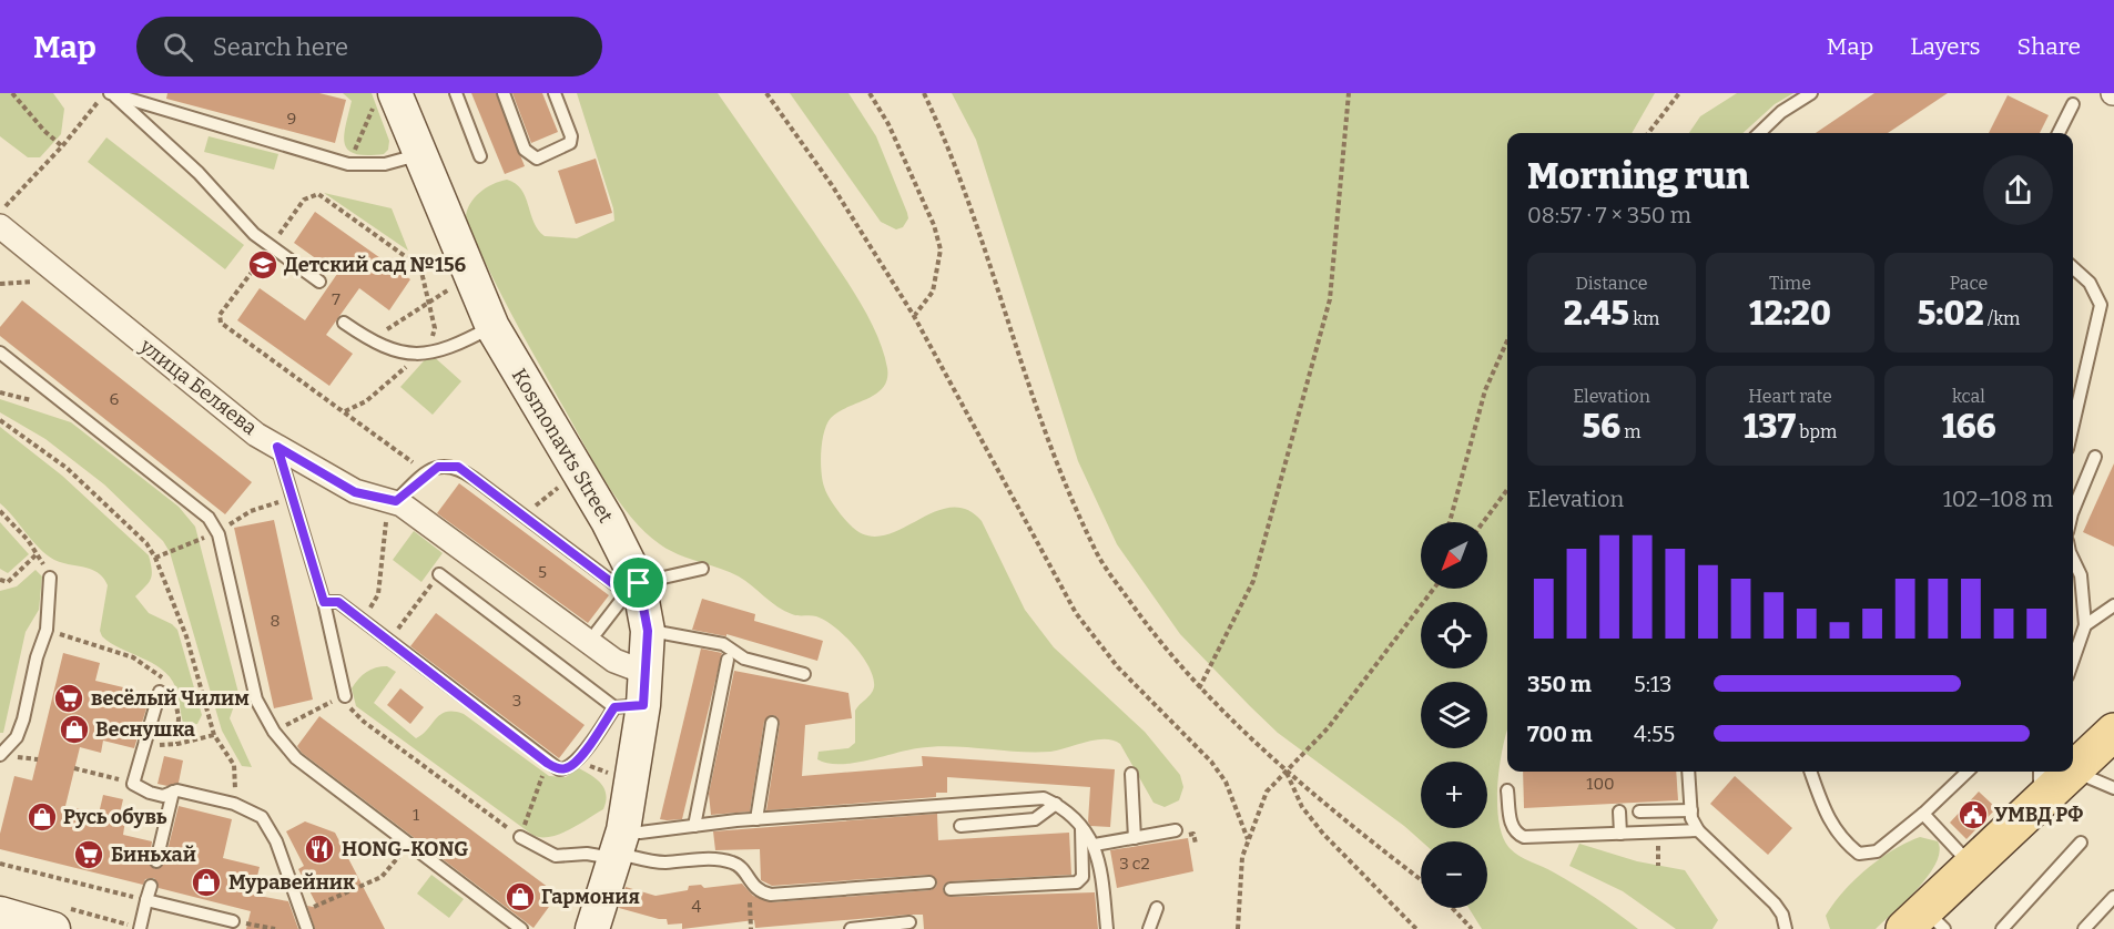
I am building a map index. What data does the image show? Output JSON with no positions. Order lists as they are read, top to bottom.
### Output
{
  "streets": {
    "main road": ["Kosmonavts Street"],
    "street": ["улица Беляева"]
  },
  "crossings": [
    ["улица Беляева", "Kosmonavts Street"]
  ],
  "places": {
    "school or university": ["Детский сад №156"],
    "supermarket": ["весёлый Чилим", "Биньхай"],
    "shop": [
      "Веснушка",
      "Русь обувь",
      "Муравейник",
      "Гармония"
    ],
    "public building": ["УМВД РФ"],
    "restaurant": ["HONG-KONG"]
  },
  "house_numbers": [
    "9",
    "7",
    "6",
    "5",
    "8",
    "3",
    "100",
    "1",
    "3 с2",
    "4"
  ],
  "north": "bottom left",
  "page": {
    "header": "Map",
    "search": "Search here",
    "nav": ["Map", "Layers", "Share"],
    "heading": ["Morning run", "08:57 · 7 × 350 m"],
    "stats": [
      ["Distance", "2.45 km"],
      ["Time", "12:20"],
      ["Pace", "5:02 /km"],
      ["Elevation", "56 m"],
      ["Heart rate", "137 bpm"],
      ["kcal", "166"]
    ],
    "chart": ["Elevation", "102–108 m"],
    "map_buttons": ["+", "−"],
    "list": [
      {
        "name": "350 m",
        "note": "5:13"
      },
      {
        "name": "700 m",
        "note": "4:55"
      }
    ]
  }
}
